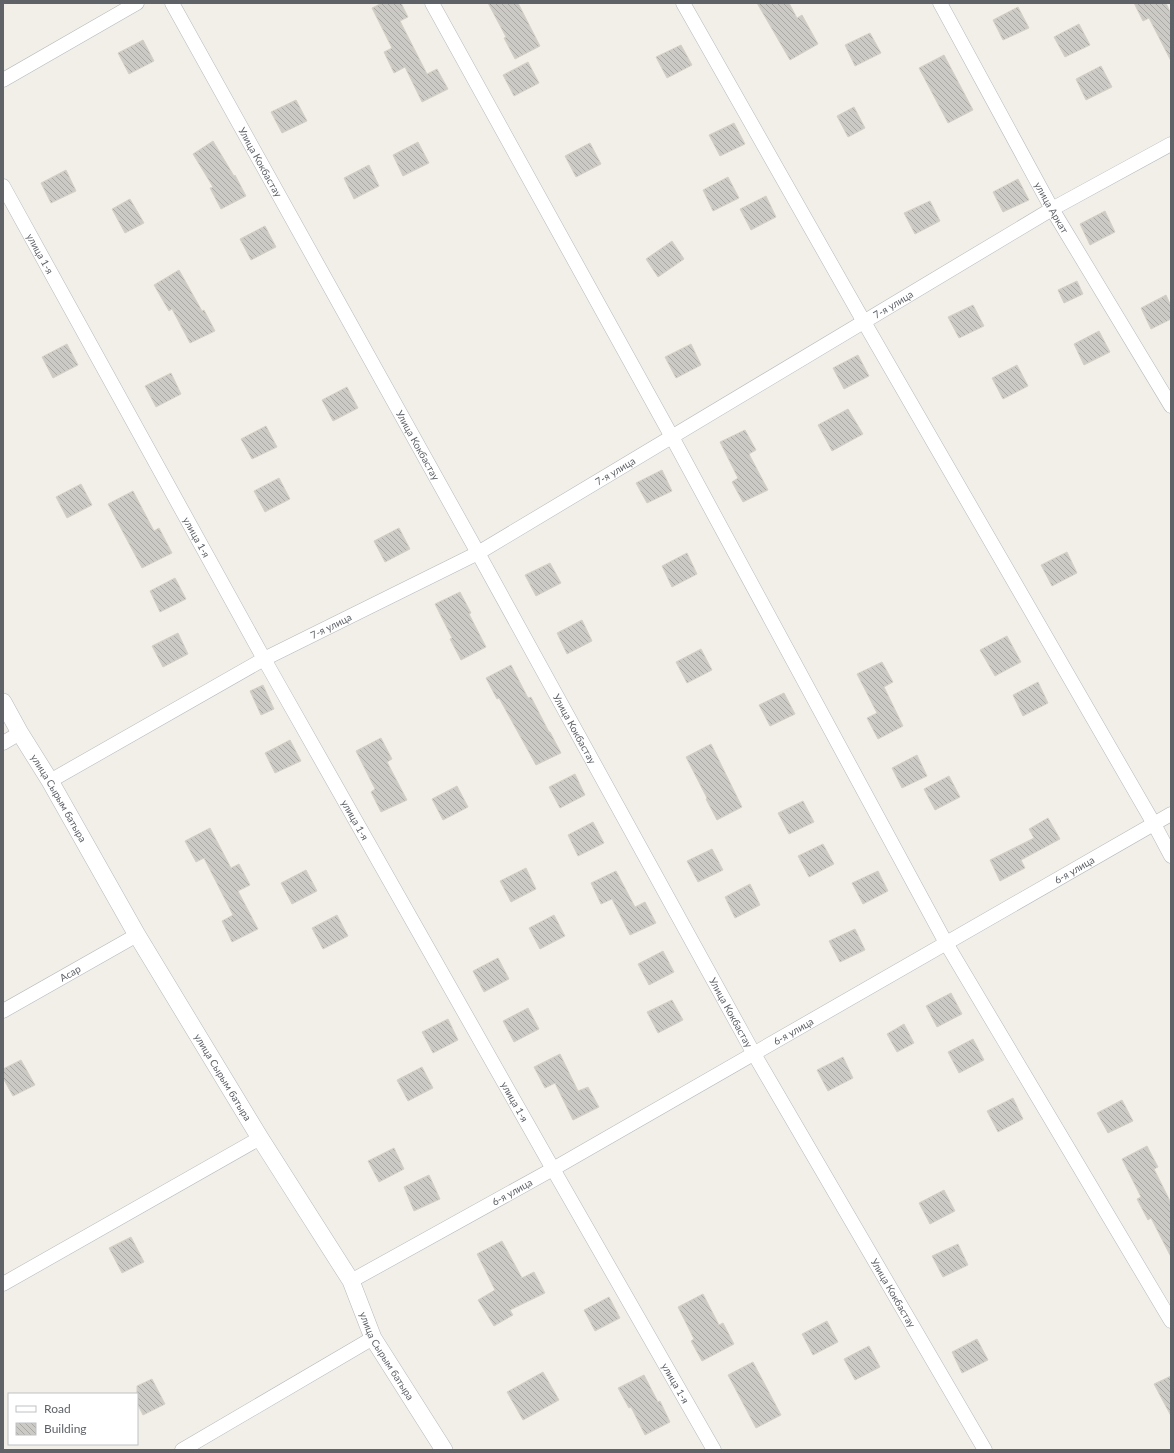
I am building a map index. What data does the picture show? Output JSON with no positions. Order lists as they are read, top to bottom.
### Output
{
  "streets": {
    "street": [
      "Улица Кокбастау",
      "улица Аркат",
      "улица 1-я",
      "7-я улица",
      "улица Сырым батыра",
      "6-я улица",
      "Асар"
    ]
  },
  "crossings": [
    ["Улица Кокбастау", "7-я улица"],
    ["Улица Кокбастау", "6-я улица"],
    ["улица Аркат", "7-я улица"],
    ["улица 1-я", "7-я улица"],
    ["улица 1-я", "6-я улица"],
    ["7-я улица", "улица Сырым батыра"],
    ["улица Сырым батыра", "6-я улица"],
    ["улица Сырым батыра", "Асар"]
  ],
  "legend": ["Road", "Building"]
}
